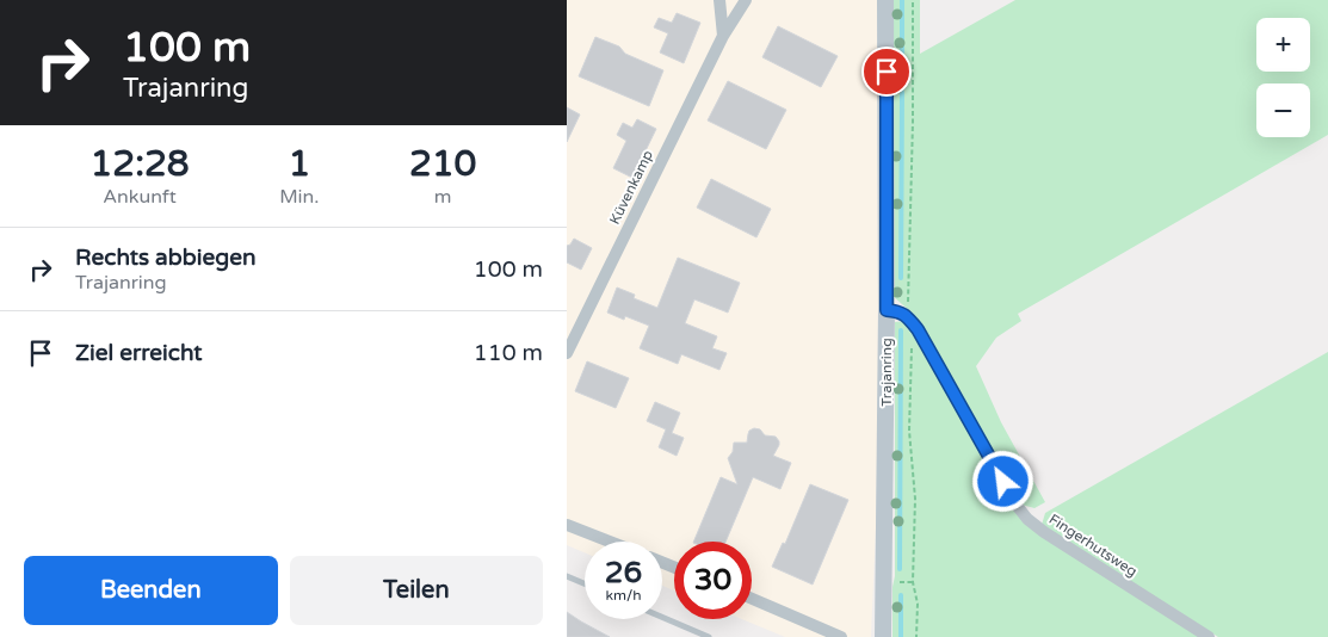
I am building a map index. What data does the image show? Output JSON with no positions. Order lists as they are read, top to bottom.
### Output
{
  "streets": {
    "main road": ["Trajanring"],
    "street": ["Küvenkamp", "Fingerhutsweg"]
  },
  "crossings": [
    ["Trajanring", "Fingerhutsweg"]
  ],
  "page": {
    "turn": ["100 m", "Trajanring"],
    "map_buttons": ["+", "−"],
    "eta": [
      "12:28",
      "Ankunft",
      "1",
      "Min.",
      "210",
      "m"
    ],
    "list": [
      {
        "name": "Rechts abbiegen",
        "note": "Trajanring",
        "value": "100 m"
      },
      {
        "name": "Ziel erreicht",
        "value": "110 m"
      }
    ],
    "speed": "26 km/h",
    "limit": "30",
    "buttons": ["Beenden", "Teilen"]
  }
}
